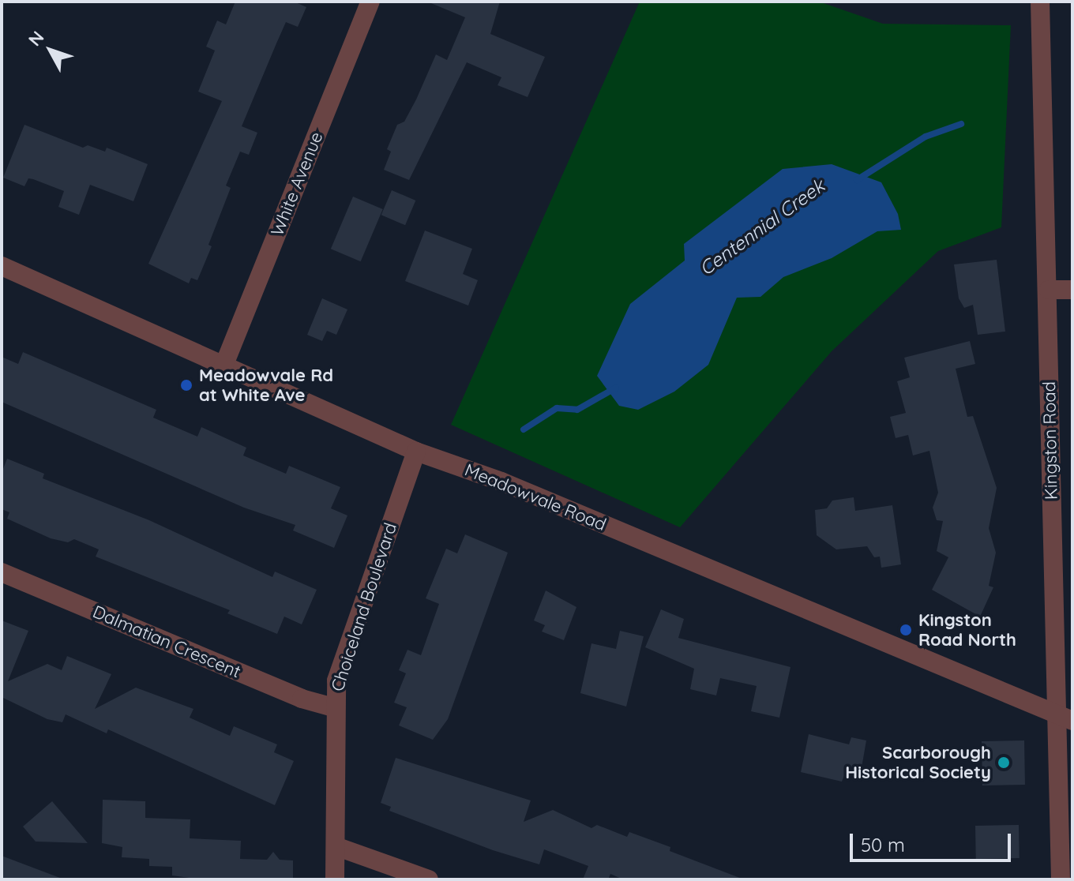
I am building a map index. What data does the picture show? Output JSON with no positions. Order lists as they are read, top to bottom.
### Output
{
  "streets": {
    "street": [
      "White Avenue",
      "Kingston Road",
      "Meadowvale Road",
      "Choiceland Boulevard",
      "Dalmatian Crescent"
    ]
  },
  "crossings": [
    ["White Avenue", "Meadowvale Road"],
    ["Kingston Road", "Meadowvale Road"],
    ["Meadowvale Road", "Choiceland Boulevard"],
    ["Choiceland Boulevard", "Dalmatian Crescent"]
  ],
  "water": ["Centennial Creek"],
  "places": ["Meadowvale Rd at White Ave", "Kingston Road North", "Scarborough Historical Society"],
  "scale_bar": "50 m",
  "north": "top left"
}
